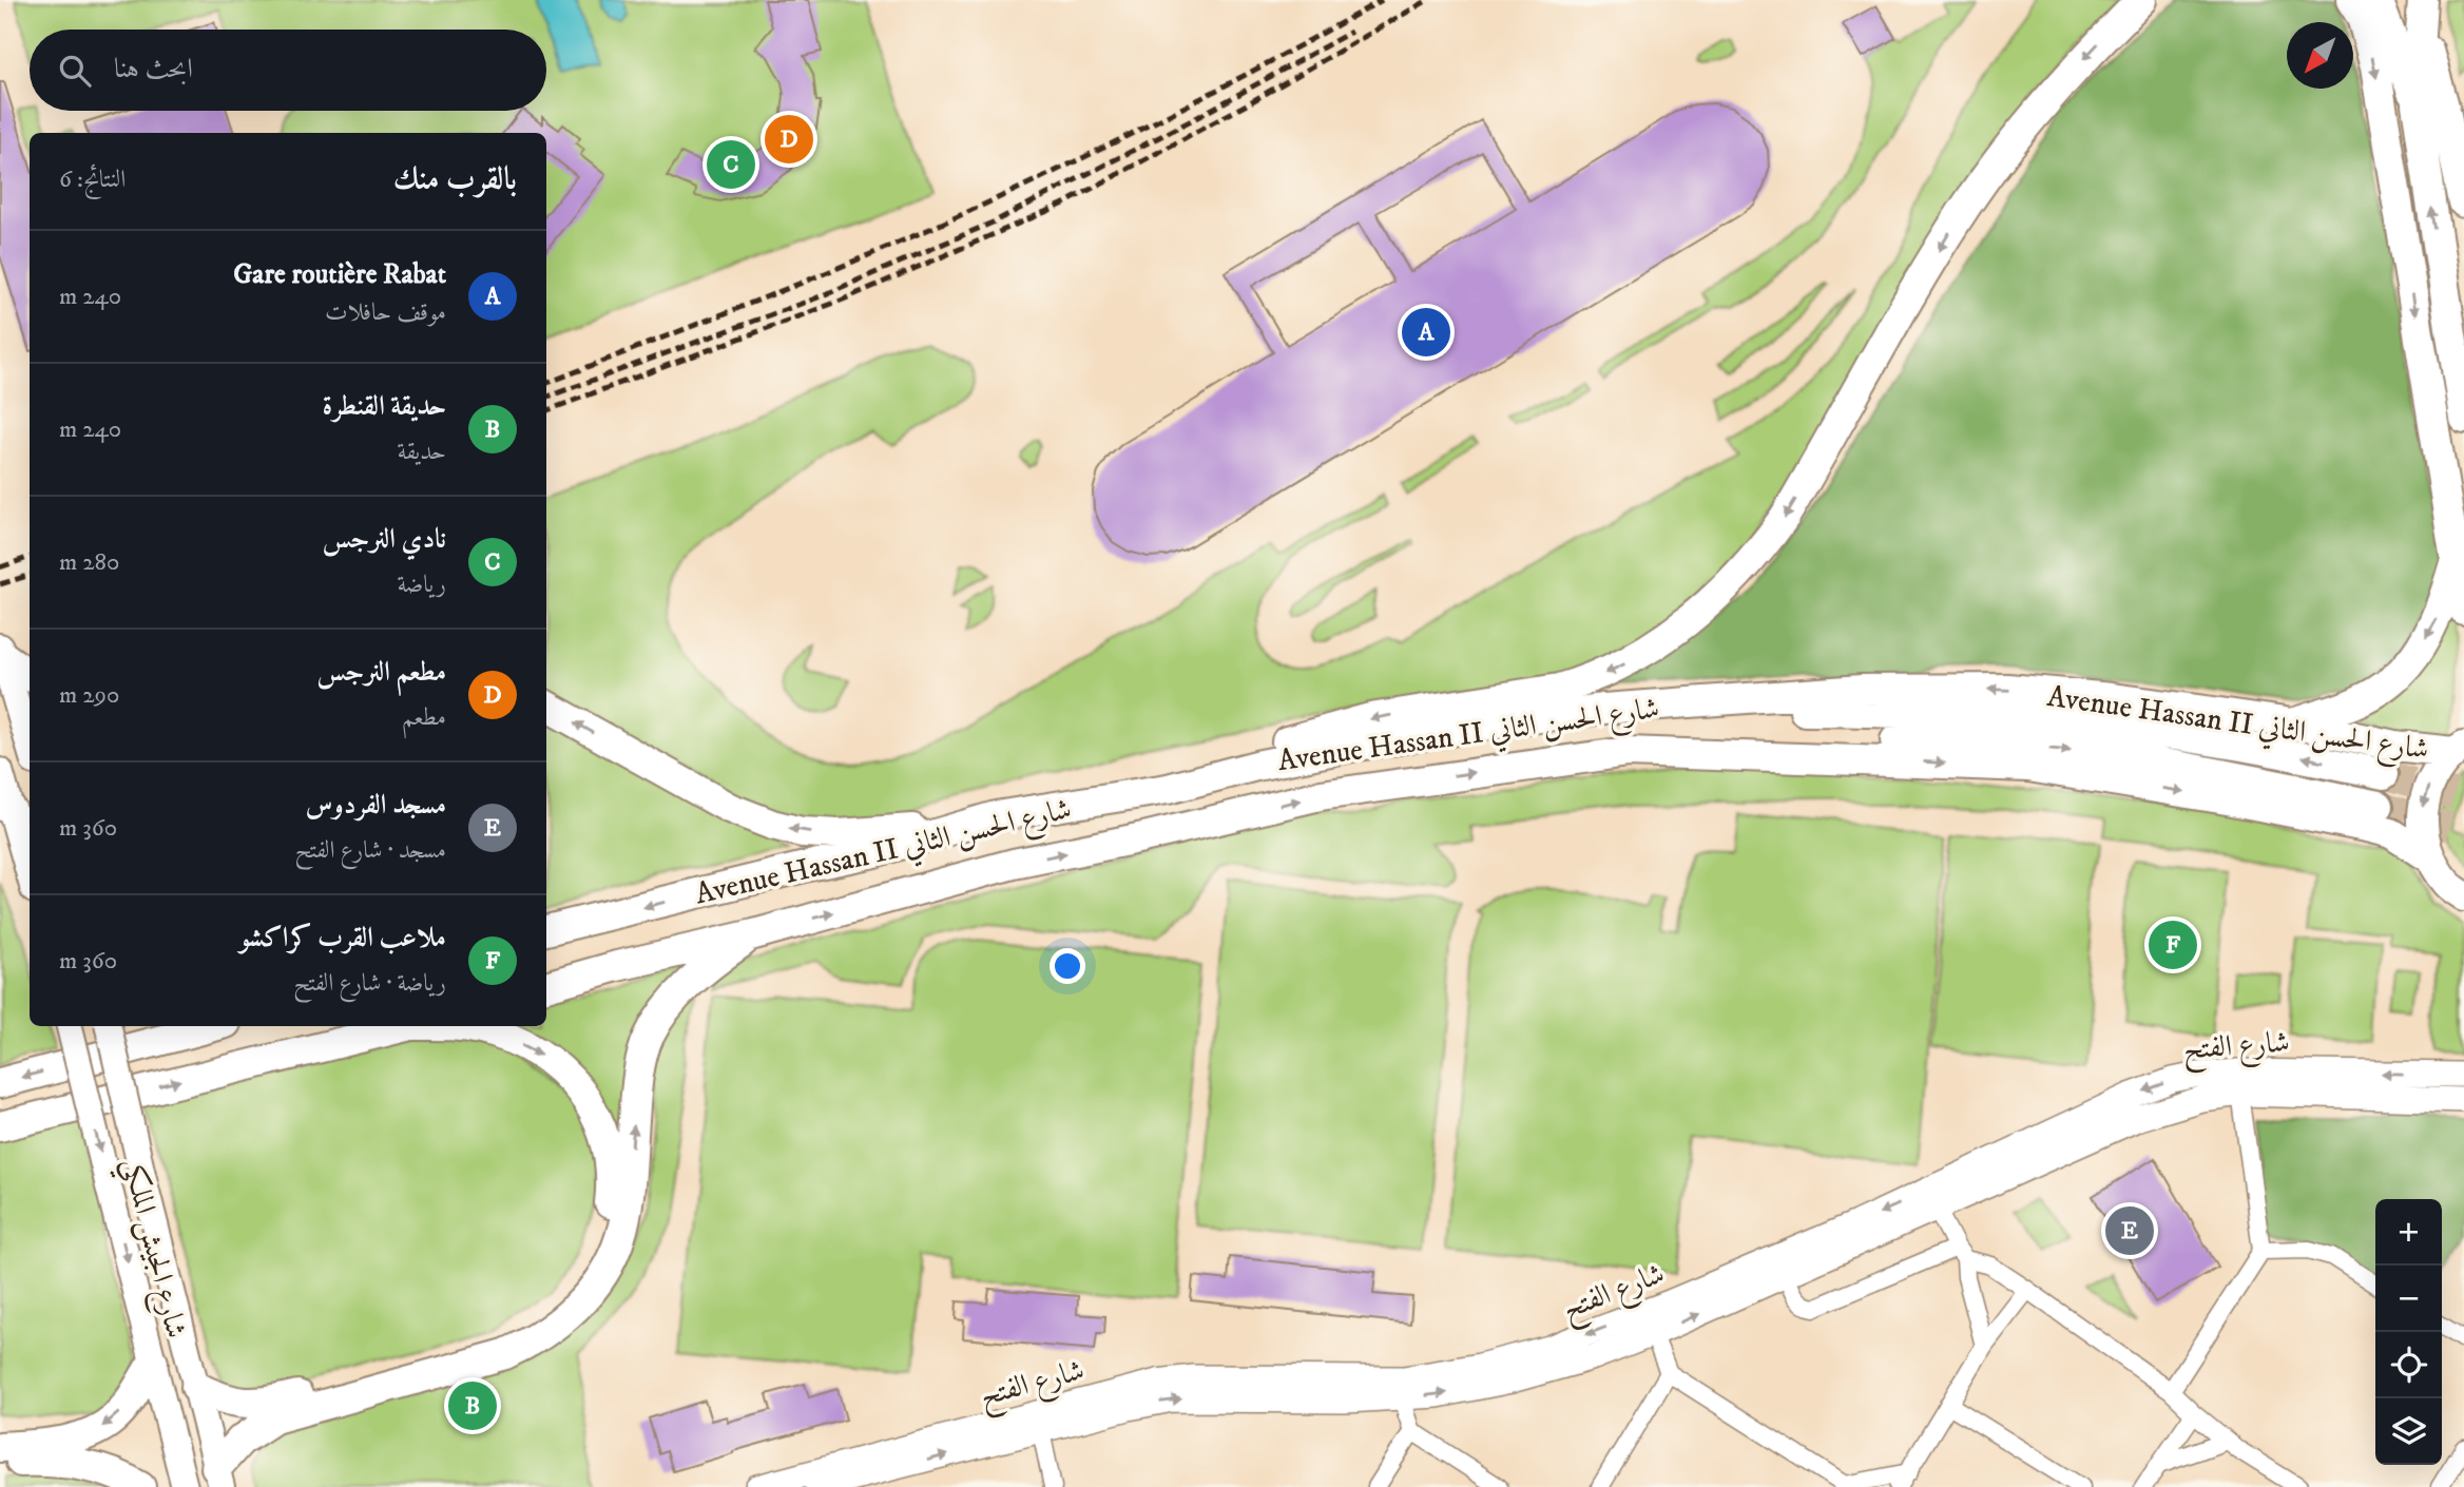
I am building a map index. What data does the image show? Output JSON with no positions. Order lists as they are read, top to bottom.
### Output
{
  "streets": {
    "highway": ["Avenue Hassan II شارع الحسن الثاني"],
    "main road": ["شارع الجيش الملكي"],
    "street": ["شارع الفتح"]
  },
  "north": "bottom left",
  "page": {
    "search": "ابحث هنا",
    "pins": [
      "D",
      "C",
      "A",
      "F",
      "E",
      "B"
    ],
    "heading": ["بالقرب منك", "النتائج: 6"],
    "list": [
      {
        "mark": "A",
        "name": "Gare routière Rabat",
        "note": "موقف حافلات",
        "value": "240 m"
      },
      {
        "mark": "B",
        "name": "حديقة القنطرة",
        "note": "حديقة",
        "value": "240 m"
      },
      {
        "mark": "C",
        "name": "نادي النرجس",
        "note": "رياضة",
        "value": "280 m"
      },
      {
        "mark": "D",
        "name": "مطعم النرجس",
        "note": "مطعم",
        "value": "290 m"
      },
      {
        "mark": "E",
        "name": "مسجد الفردوس",
        "note": "مسجد · شارع الفتح",
        "value": "360 m"
      },
      {
        "mark": "F",
        "name": "ملاعب القرب كراكشو",
        "note": "رياضة · شارع الفتح",
        "value": "360 m"
      }
    ],
    "map_buttons": ["+", "−"]
  }
}
